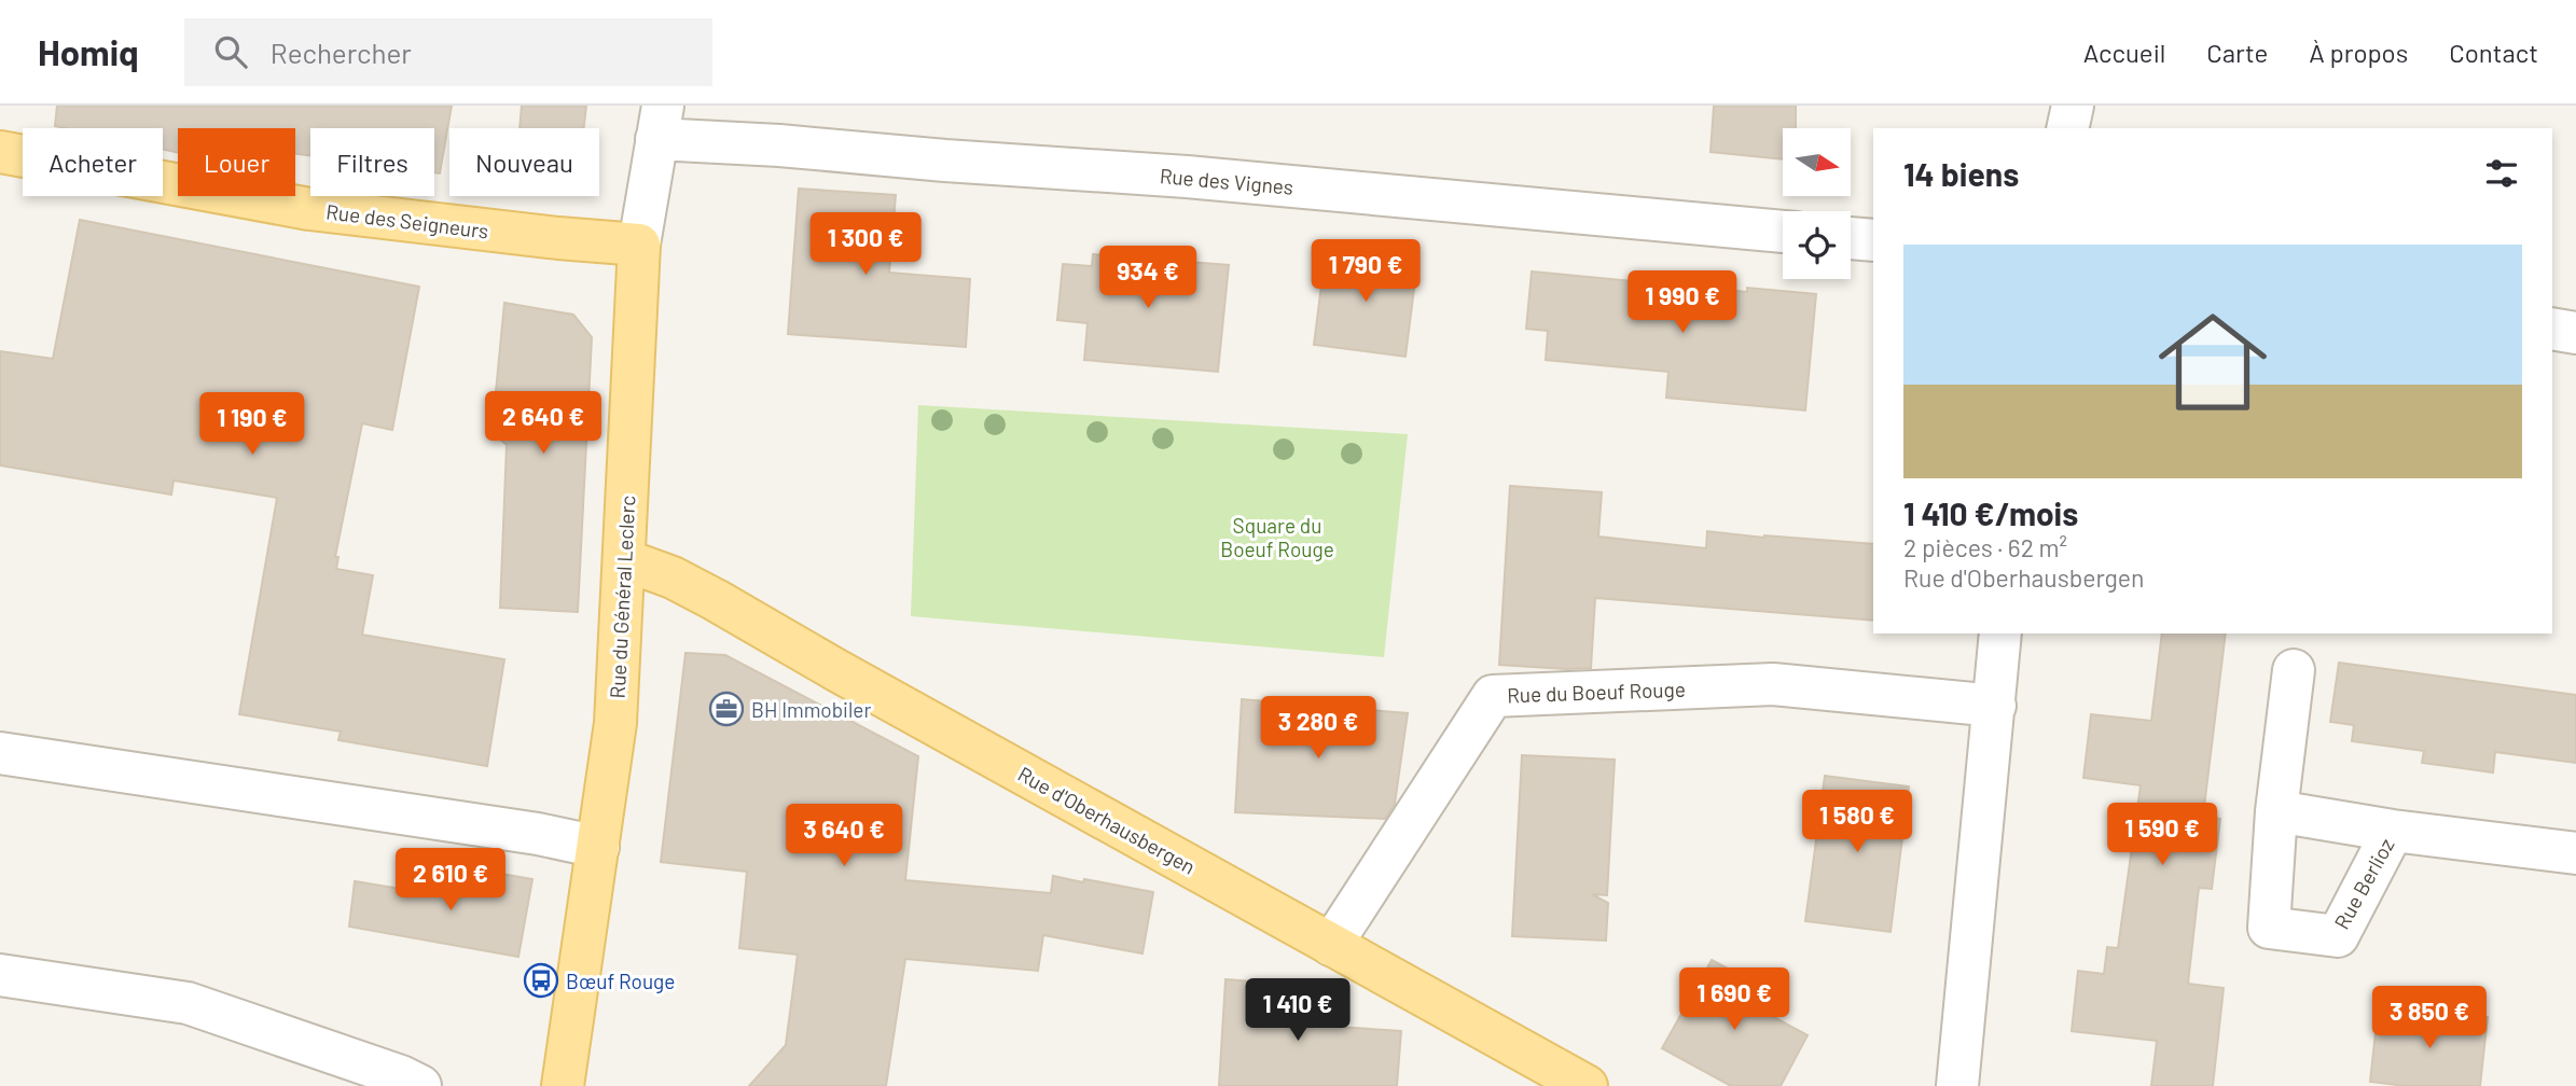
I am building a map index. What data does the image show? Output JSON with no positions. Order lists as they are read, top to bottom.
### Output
{
  "streets": {
    "main road": ["Rue des Seigneurs", "Rue du Général Leclerc", "Rue d'Oberhausbergen"],
    "street": ["Rue des Vignes", "Rue du Boeuf Rouge", "Rue Berlioz"]
  },
  "crossings": [
    ["Rue des Vignes", "Rue du Général Leclerc"],
    ["Rue des Seigneurs", "Rue du Général Leclerc"],
    ["Rue du Général Leclerc", "Rue d'Oberhausbergen"],
    ["Rue du Boeuf Rouge", "Rue d'Oberhausbergen"]
  ],
  "parks": ["Square du Boeuf Rouge"],
  "places": {
    "office": ["BH Immobiler"],
    "bus stop": ["Bœuf Rouge"]
  },
  "north": "right",
  "page": {
    "header": "Homiq",
    "search": "Rechercher",
    "nav": [
      "Accueil",
      "Carte",
      "À propos",
      "Contact"
    ],
    "chip": [
      "Acheter",
      "Louer",
      "Filtres",
      "Nouveau"
    ],
    "heading": "14 biens",
    "price": [
      "1 300 €",
      "1 790 €",
      "934 €",
      "1 990 €",
      "2 640 €",
      "1 190 €",
      "3 280 €",
      "1 580 €",
      "1 590 €",
      "3 640 €",
      "2 610 €",
      "1 690 €",
      "1 410 €",
      "3 850 €"
    ],
    "list": [
      {
        "name": "1 410 €/mois",
        "note": "2 pièces · 62 m² · Rue d'Oberhausbergen"
      }
    ]
  }
}
